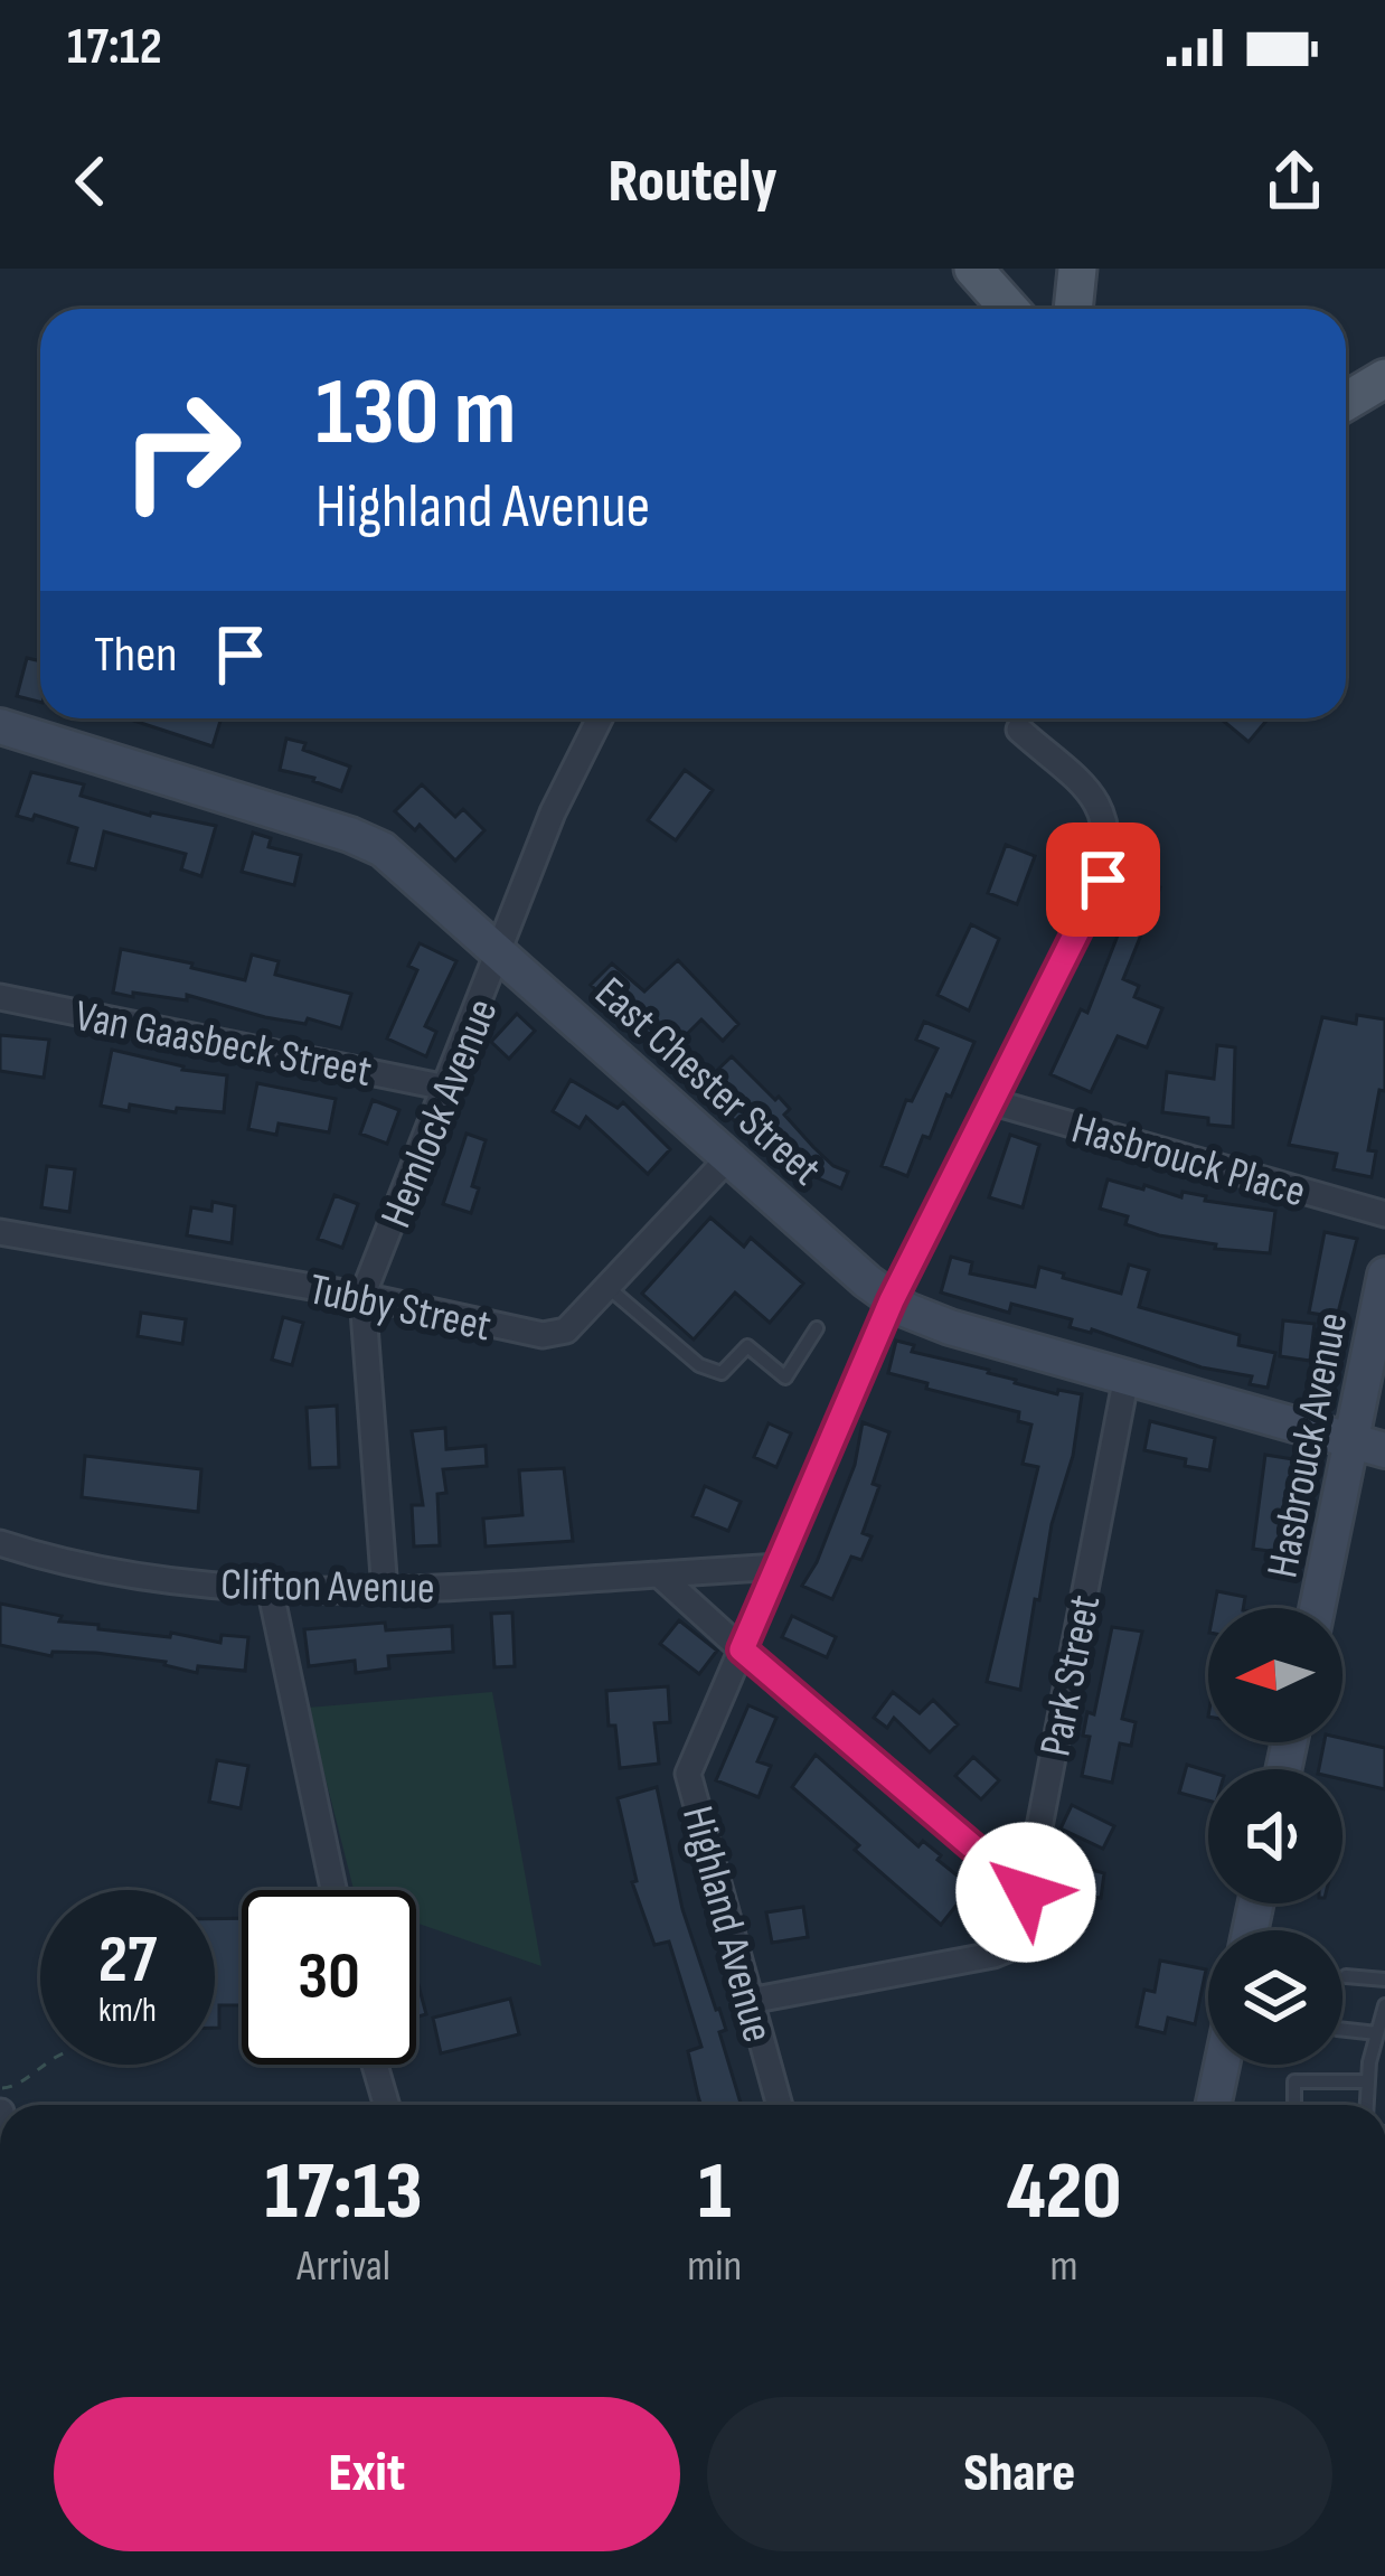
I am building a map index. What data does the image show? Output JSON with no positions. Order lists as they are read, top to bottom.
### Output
{
  "streets": {
    "main road": ["East Chester Street", "Hasbrouck Avenue"],
    "street": [
      "Van Gaasbeck Street",
      "Hemlock Avenue",
      "Hasbrouck Place",
      "Tubby Street",
      "Clifton Avenue",
      "Park Street",
      "Highland Avenue"
    ]
  },
  "crossings": [
    ["Van Gaasbeck Street", "Hemlock Avenue"],
    ["East Chester Street", "Hemlock Avenue"],
    ["East Chester Street", "Tubby Street"],
    ["East Chester Street", "Hasbrouck Avenue"],
    ["East Chester Street", "Park Street"],
    ["East Chester Street", "Highland Avenue"],
    ["Hemlock Avenue", "Tubby Street"],
    ["Hemlock Avenue", "Clifton Avenue"],
    ["Hasbrouck Place", "Highland Avenue"],
    ["Clifton Avenue", "Highland Avenue"],
    ["Park Street", "Highland Avenue"]
  ],
  "north": "left",
  "page": {
    "status": "17:12",
    "header": "Routely",
    "turn": ["130 m", "Highland Avenue"],
    "then": "Then",
    "speed": "27 km/h",
    "limit": "30",
    "eta": [
      "17:13",
      "Arrival",
      "1",
      "min",
      "420",
      "m"
    ],
    "buttons": ["Exit", "Share"]
  }
}
